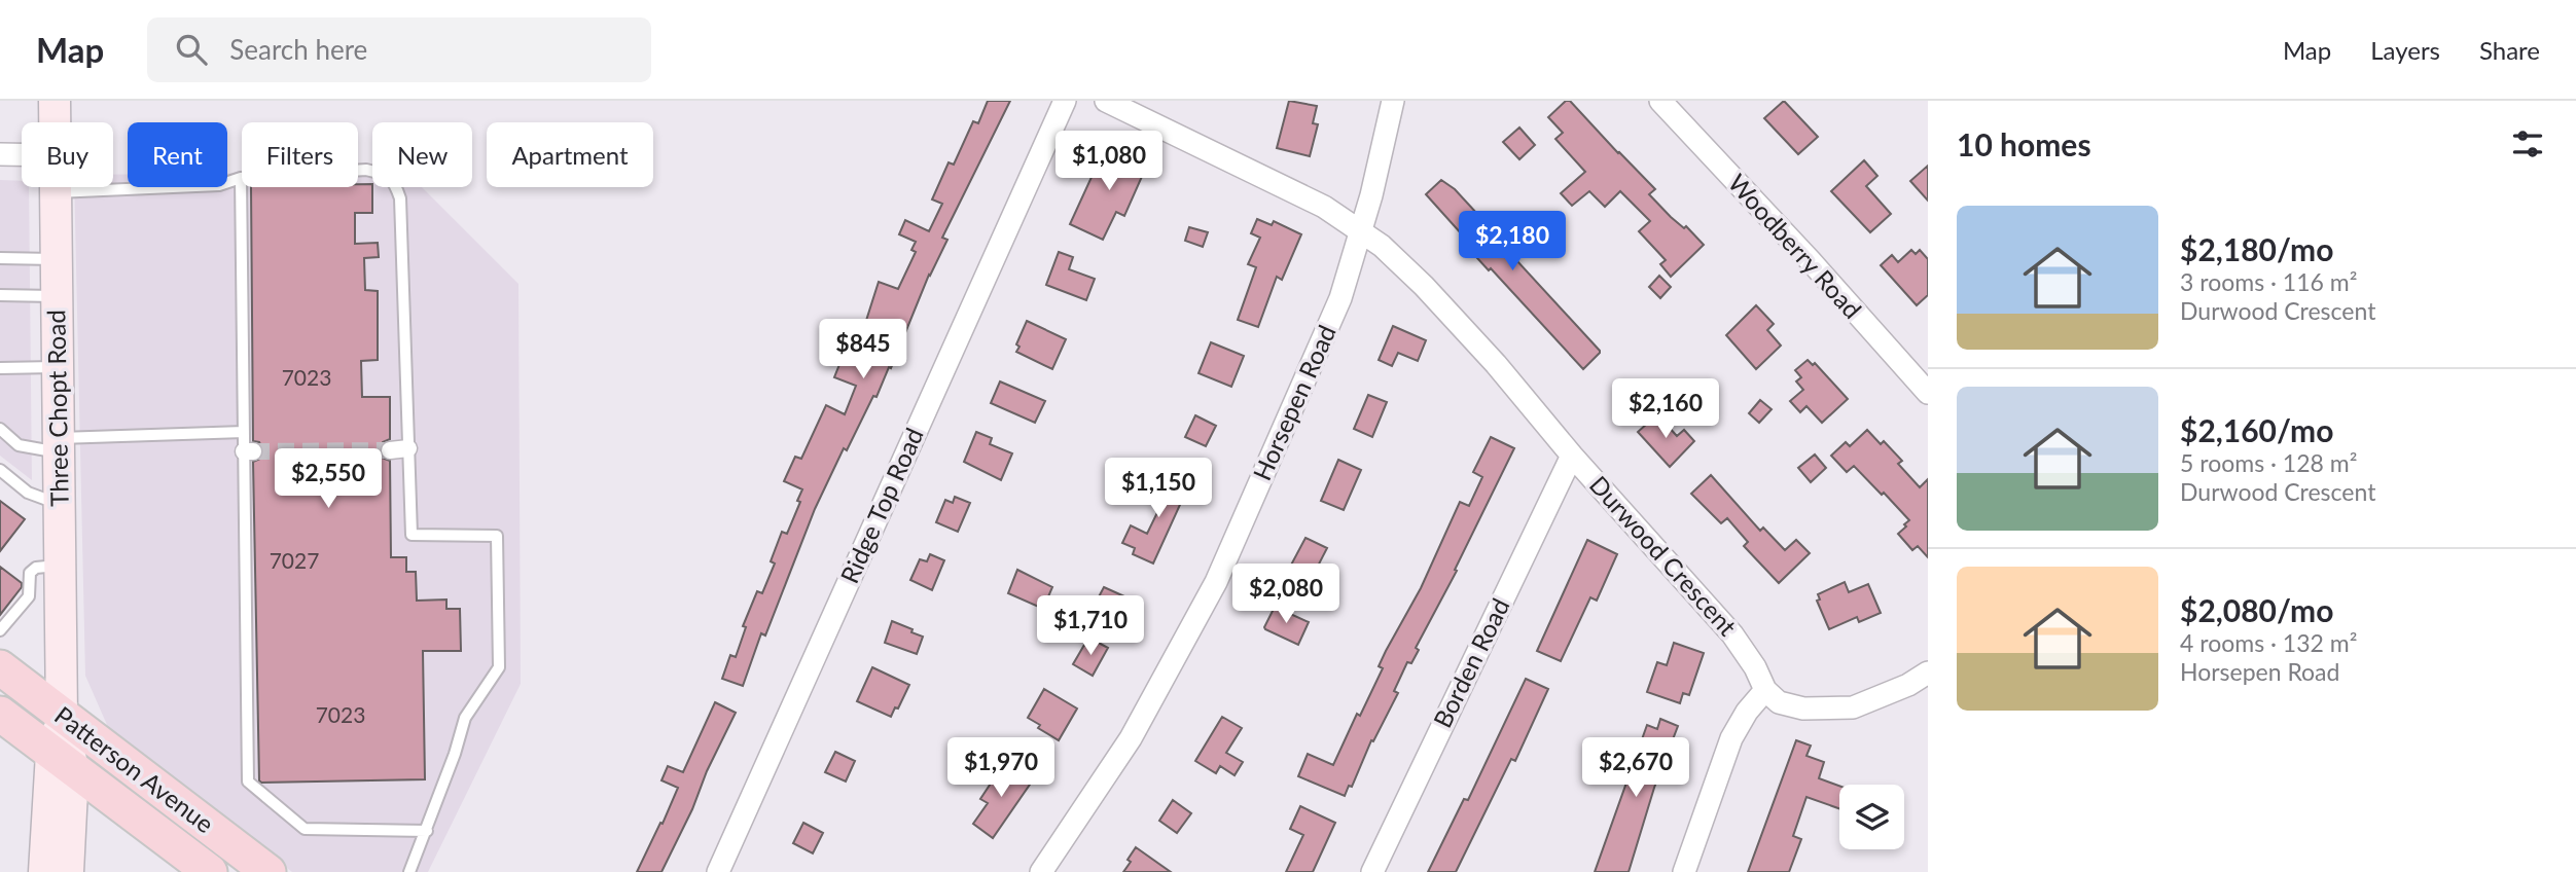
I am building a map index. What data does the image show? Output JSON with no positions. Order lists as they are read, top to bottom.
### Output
{
  "streets": {
    "main road": ["Three Chopt Road", "Patterson Avenue"],
    "street": [
      "Woodberry Road",
      "Horsepen Road",
      "Ridge Top Road",
      "Durwood Crescent",
      "Borden Road"
    ]
  },
  "crossings": [
    ["Horsepen Road", "Durwood Crescent"],
    ["Three Chopt Road", "Patterson Avenue"],
    ["Durwood Crescent", "Borden Road"]
  ],
  "house_numbers": ["7023", "7027", "7023"],
  "page": {
    "header": "Map",
    "search": "Search here",
    "nav": ["Map", "Layers", "Share"],
    "heading": "10 homes",
    "chip": [
      "Buy",
      "Rent",
      "Filters",
      "New",
      "Apartment"
    ],
    "price": [
      "$1,080",
      "$2,180",
      "$845",
      "$2,160",
      "$2,550",
      "$1,150",
      "$2,080",
      "$1,710",
      "$1,970",
      "$2,670"
    ],
    "list": [
      {
        "name": "$2,180/mo",
        "note": "3 rooms · 116 m² · Durwood Crescent"
      },
      {
        "name": "$2,160/mo",
        "note": "5 rooms · 128 m² · Durwood Crescent"
      },
      {
        "name": "$2,080/mo",
        "note": "4 rooms · 132 m² · Horsepen Road"
      }
    ]
  }
}
